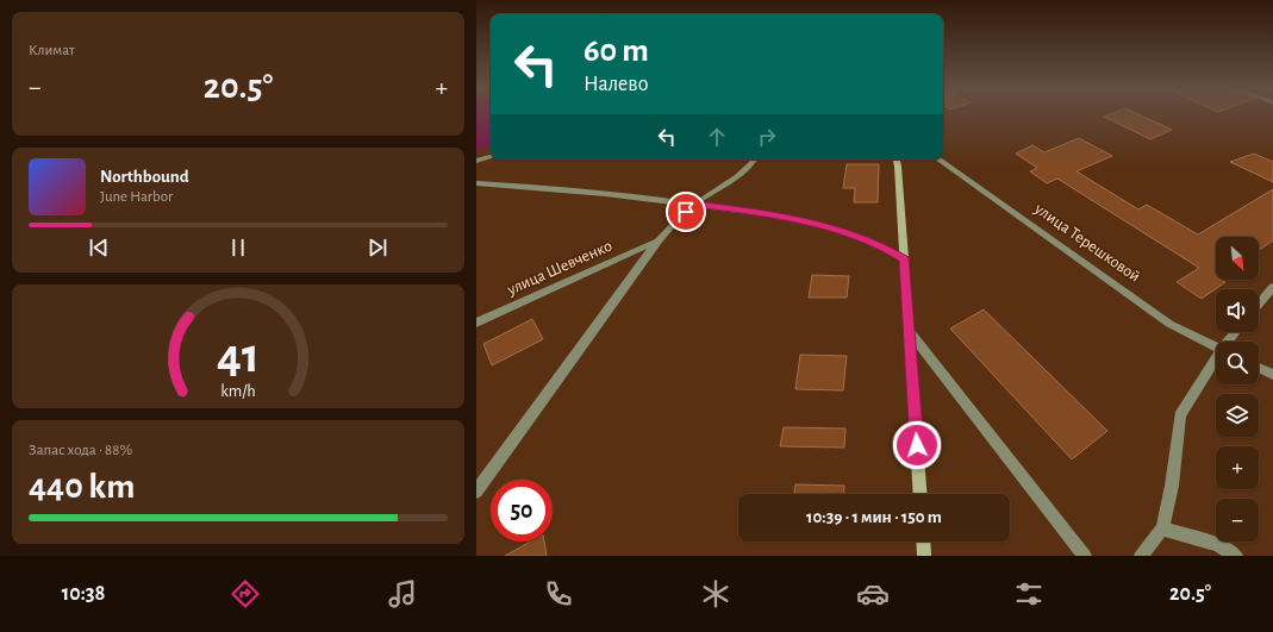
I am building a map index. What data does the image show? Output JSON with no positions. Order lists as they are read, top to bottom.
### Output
{
  "streets": {
    "street": ["улица Терешковой", "улица Шевченко"]
  },
  "north": "bottom right",
  "page": {
    "tile": [
      "Климат",
      ["Запас хода · 88%", "440 km"]
    ],
    "turn": ["60 m", "Налево"],
    "heat": ["−", "20.5°", "+"],
    "song": ["Northbound", "June Harbor"],
    "map_buttons": ["+", "−"],
    "limit": "50",
    "trip": "10:39 · 1 мин · 150 m",
    "tabs": ["10:38", "20.5°"],
    "gauge": ["41", "km/h"]
  }
}
